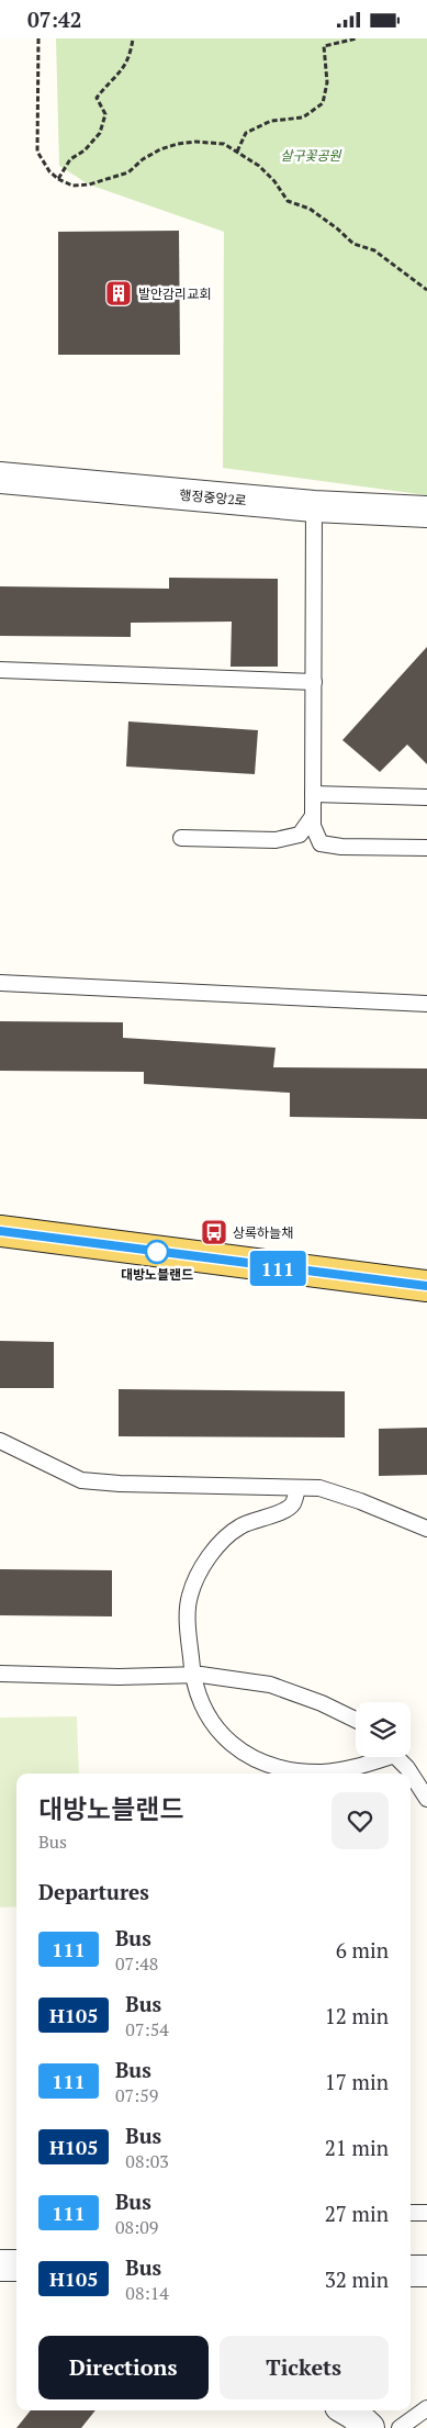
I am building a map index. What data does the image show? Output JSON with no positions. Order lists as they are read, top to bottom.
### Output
{
  "streets": {
    "street": ["행정중앙2로"]
  },
  "parks": ["살구꽃공원"],
  "places": {
    "building": ["발안감리교회"],
    "bus stop": ["상록하늘채"],
    "other": ["대방노블랜드"]
  },
  "lines": ["bus line 111"],
  "page": {
    "status": "07:42",
    "on_map": "111",
    "heading": [
      ["대방노블랜드", "Bus"],
      "Departures"
    ],
    "list": [
      {
        "mark": "111",
        "name": "Bus",
        "note": "07:48",
        "value": "6 min"
      },
      {
        "mark": "H105",
        "name": "Bus",
        "note": "07:54",
        "value": "12 min"
      },
      {
        "mark": "111",
        "name": "Bus",
        "note": "07:59",
        "value": "17 min"
      },
      {
        "mark": "H105",
        "name": "Bus",
        "note": "08:03",
        "value": "21 min"
      },
      {
        "mark": "111",
        "name": "Bus",
        "note": "08:09",
        "value": "27 min"
      },
      {
        "mark": "H105",
        "name": "Bus",
        "note": "08:14",
        "value": "32 min"
      }
    ],
    "buttons": ["Directions", "Tickets"]
  }
}
